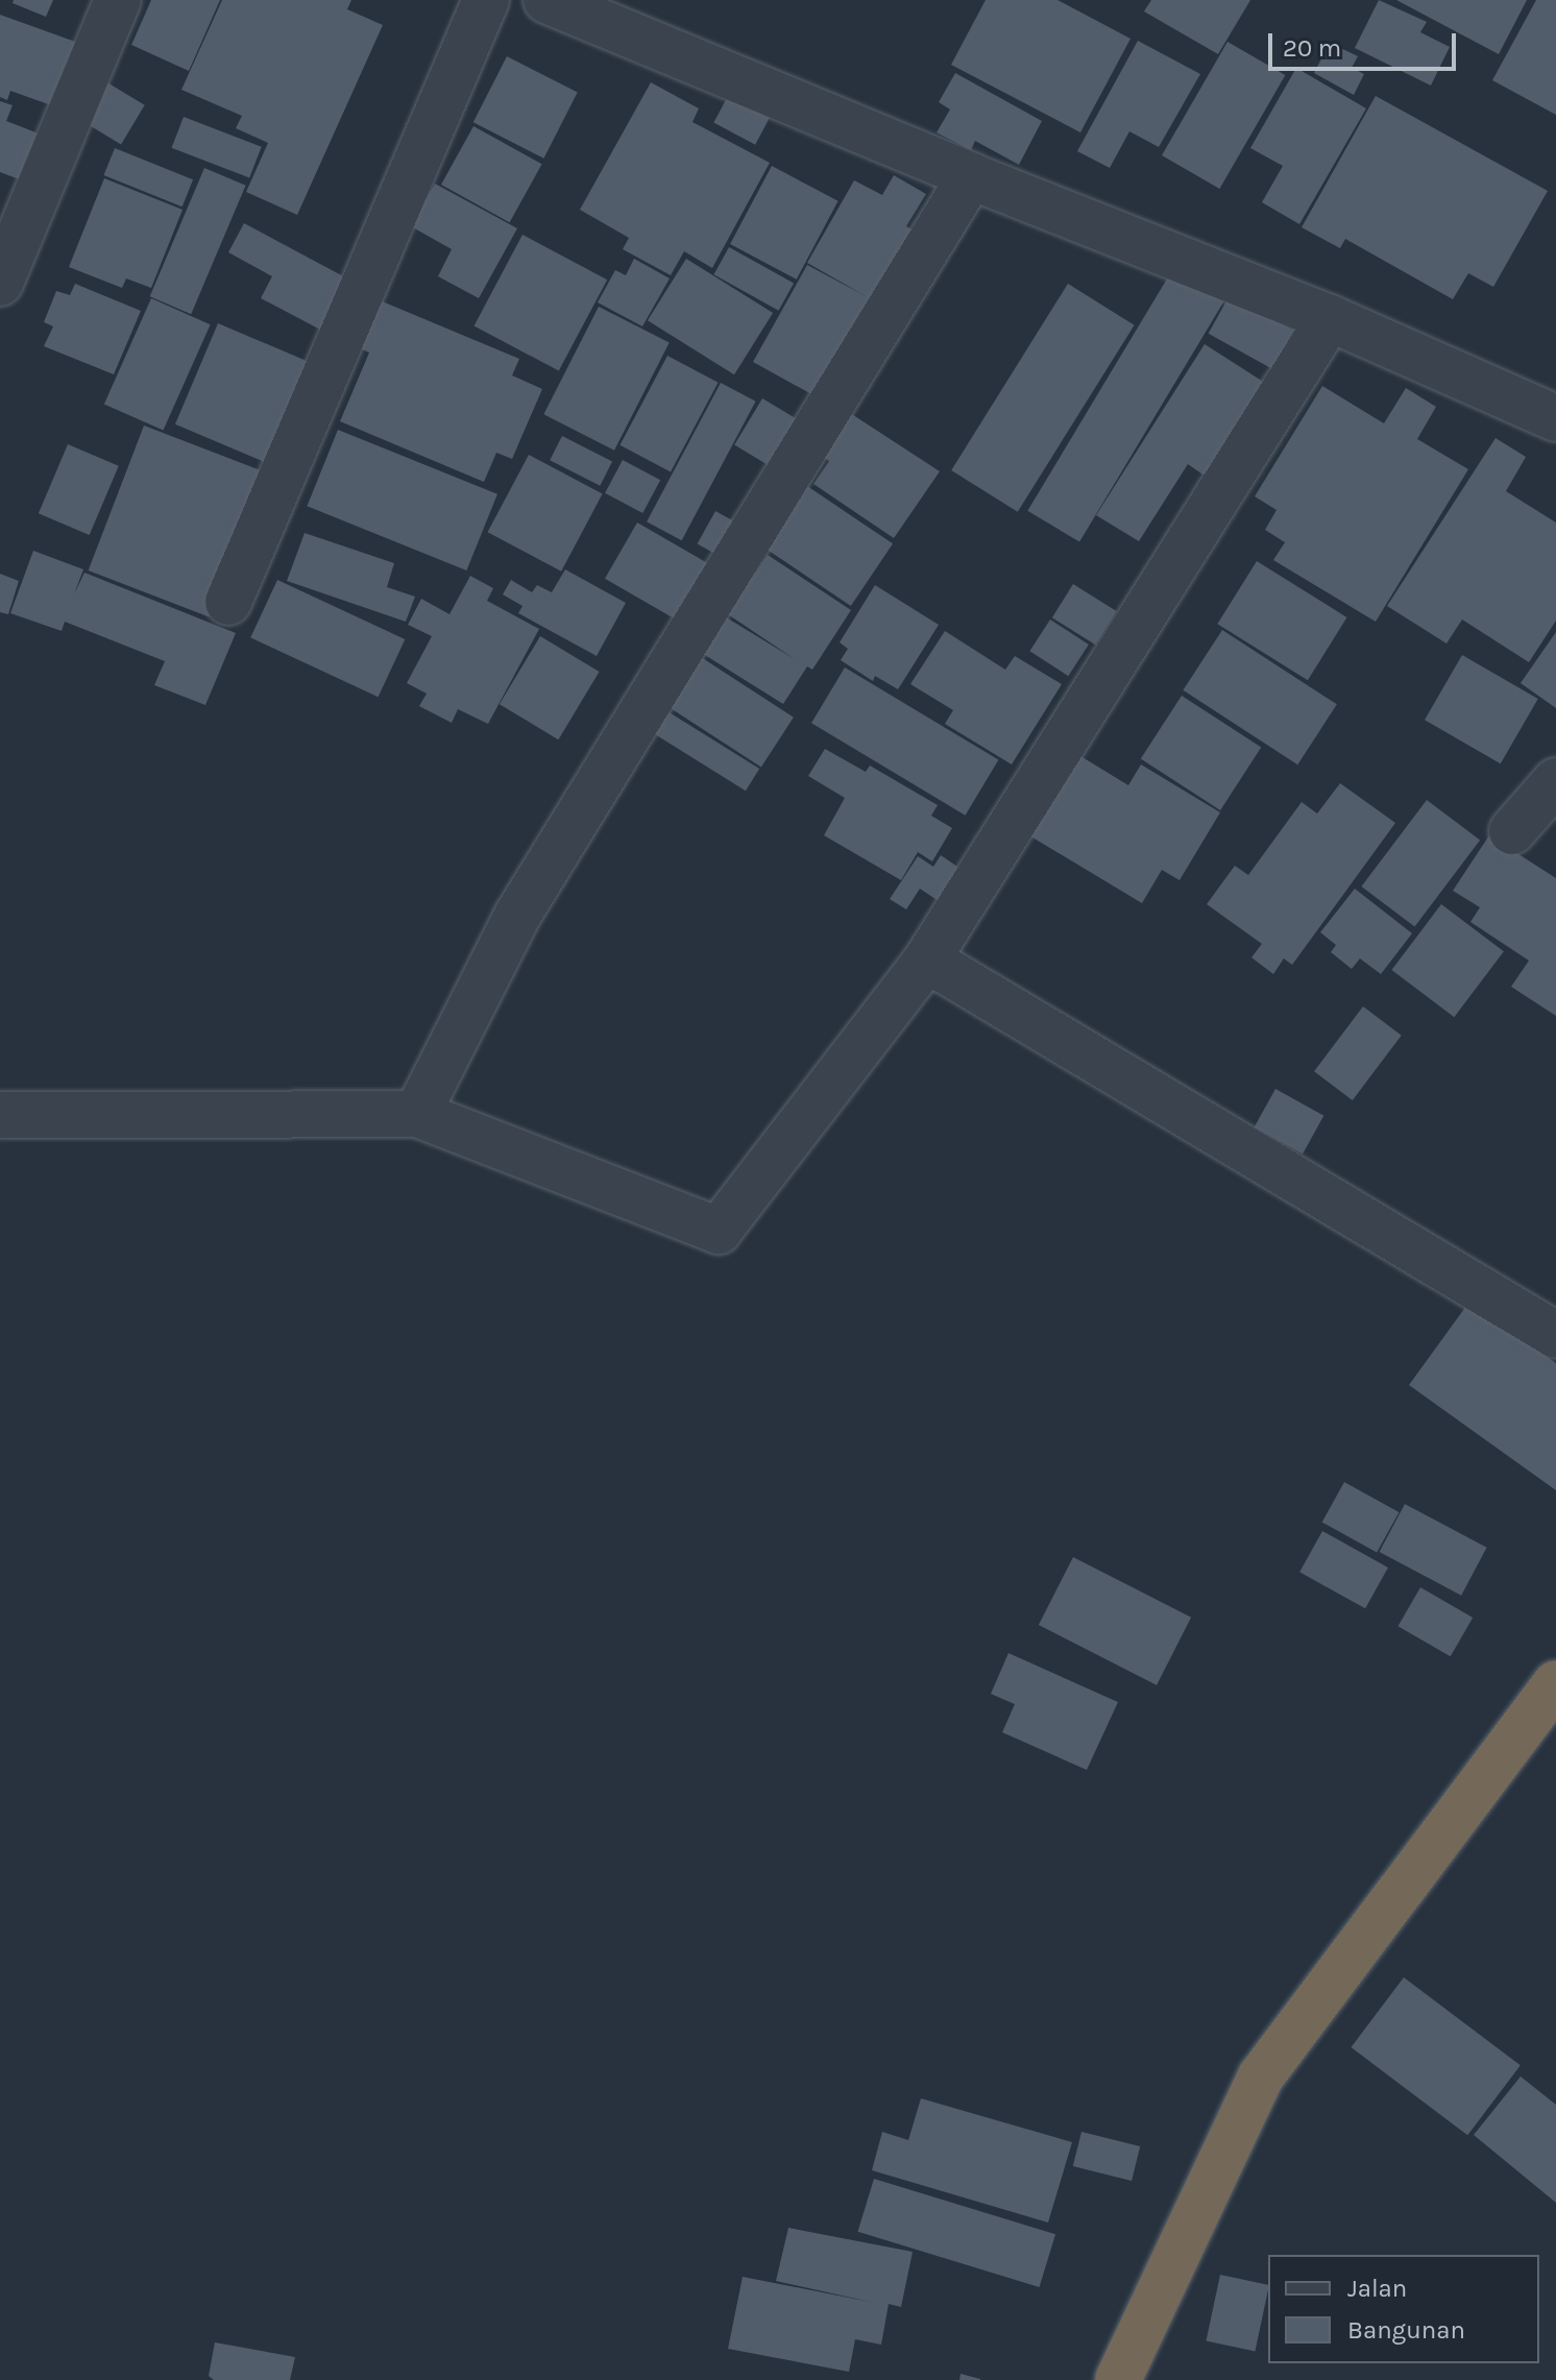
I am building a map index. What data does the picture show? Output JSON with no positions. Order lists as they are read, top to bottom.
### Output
{
  "legend": ["Jalan", "Bangunan"],
  "scale_bar": "20 m"
}
